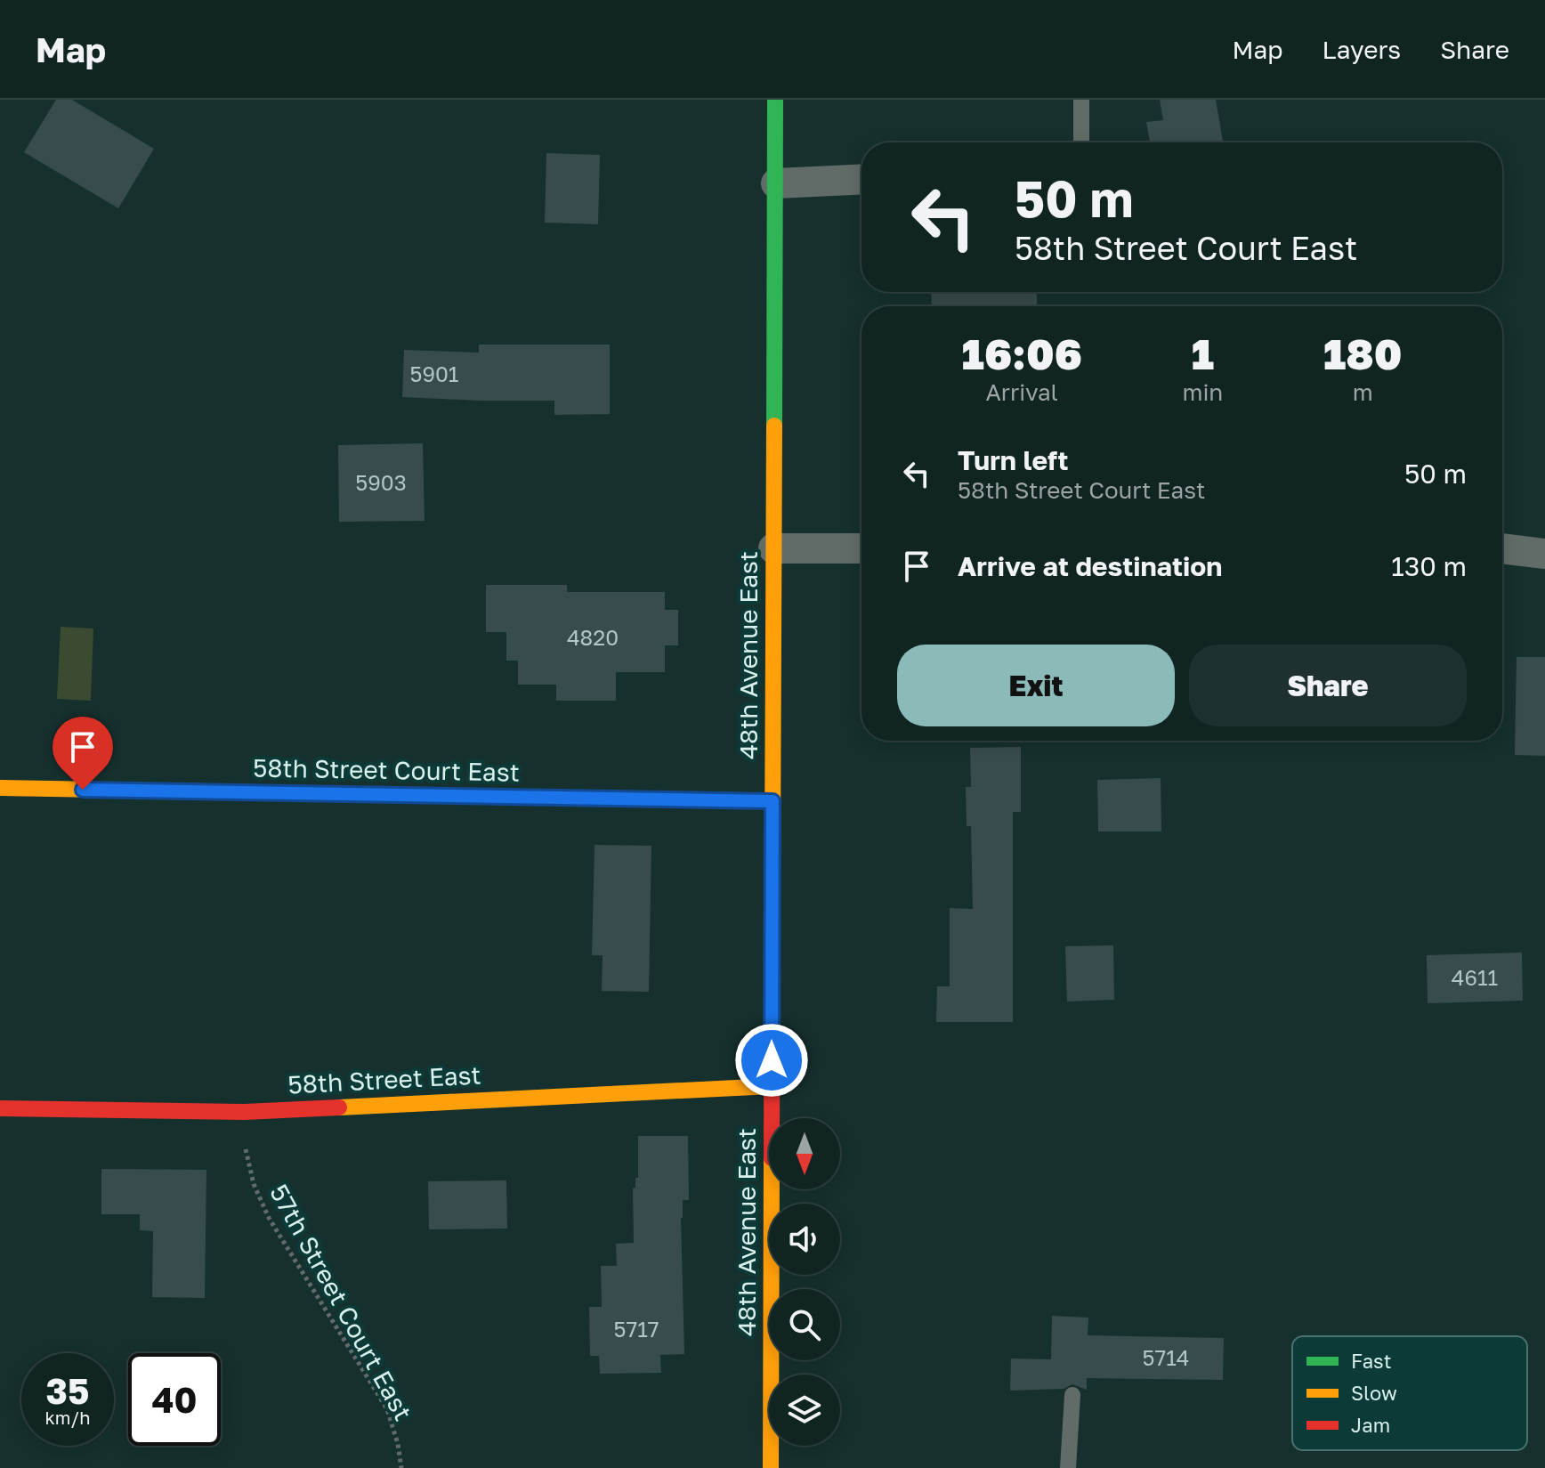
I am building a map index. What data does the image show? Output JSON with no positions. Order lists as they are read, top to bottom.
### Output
{
  "streets": {
    "street": ["48th Avenue East", "58th Street Court East", "58th Street East"],
    "path": ["57th Street Court East"]
  },
  "crossings": [
    ["48th Avenue East", "58th Street Court East"],
    ["48th Avenue East", "58th Street East"],
    ["58th Street East", "57th Street Court East"]
  ],
  "house_numbers": [
    "5901",
    "5903",
    "4820",
    "4611",
    "5717",
    "5714"
  ],
  "legend": ["Fast", "Slow", "Jam"],
  "north": "bottom",
  "page": {
    "header": "Map",
    "nav": ["Map", "Layers", "Share"],
    "turn": ["50 m", "58th Street Court East"],
    "eta": [
      "16:06",
      "Arrival",
      "1",
      "min",
      "180",
      "m"
    ],
    "list": [
      {
        "name": "Turn left",
        "note": "58th Street Court East",
        "value": "50 m"
      },
      {
        "name": "Arrive at destination",
        "value": "130 m"
      }
    ],
    "buttons": ["Exit", "Share"],
    "speed": "35 km/h",
    "limit": "40"
  }
}
